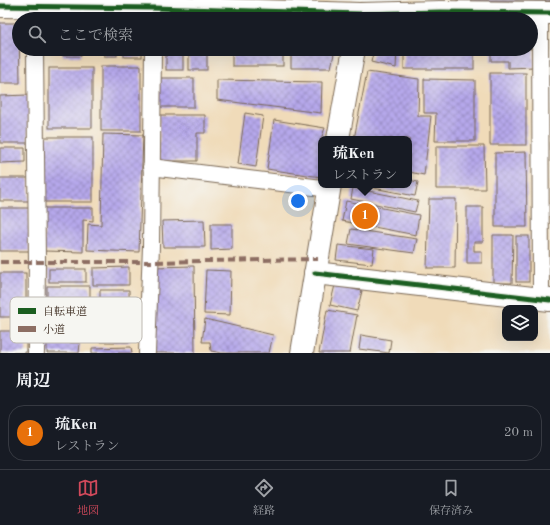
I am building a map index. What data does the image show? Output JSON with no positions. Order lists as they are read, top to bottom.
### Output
{
  "legend": ["自転車道", "小道"],
  "page": {
    "search": "ここで検索",
    "popup": ["琉Ken", "レストラン"],
    "pins": "1",
    "heading": "周辺",
    "list": [
      {
        "mark": "1",
        "name": "琉Ken",
        "note": "レストラン",
        "value": "20 m"
      }
    ],
    "nav": ["地図", "経路", "保存済み"]
  }
}
